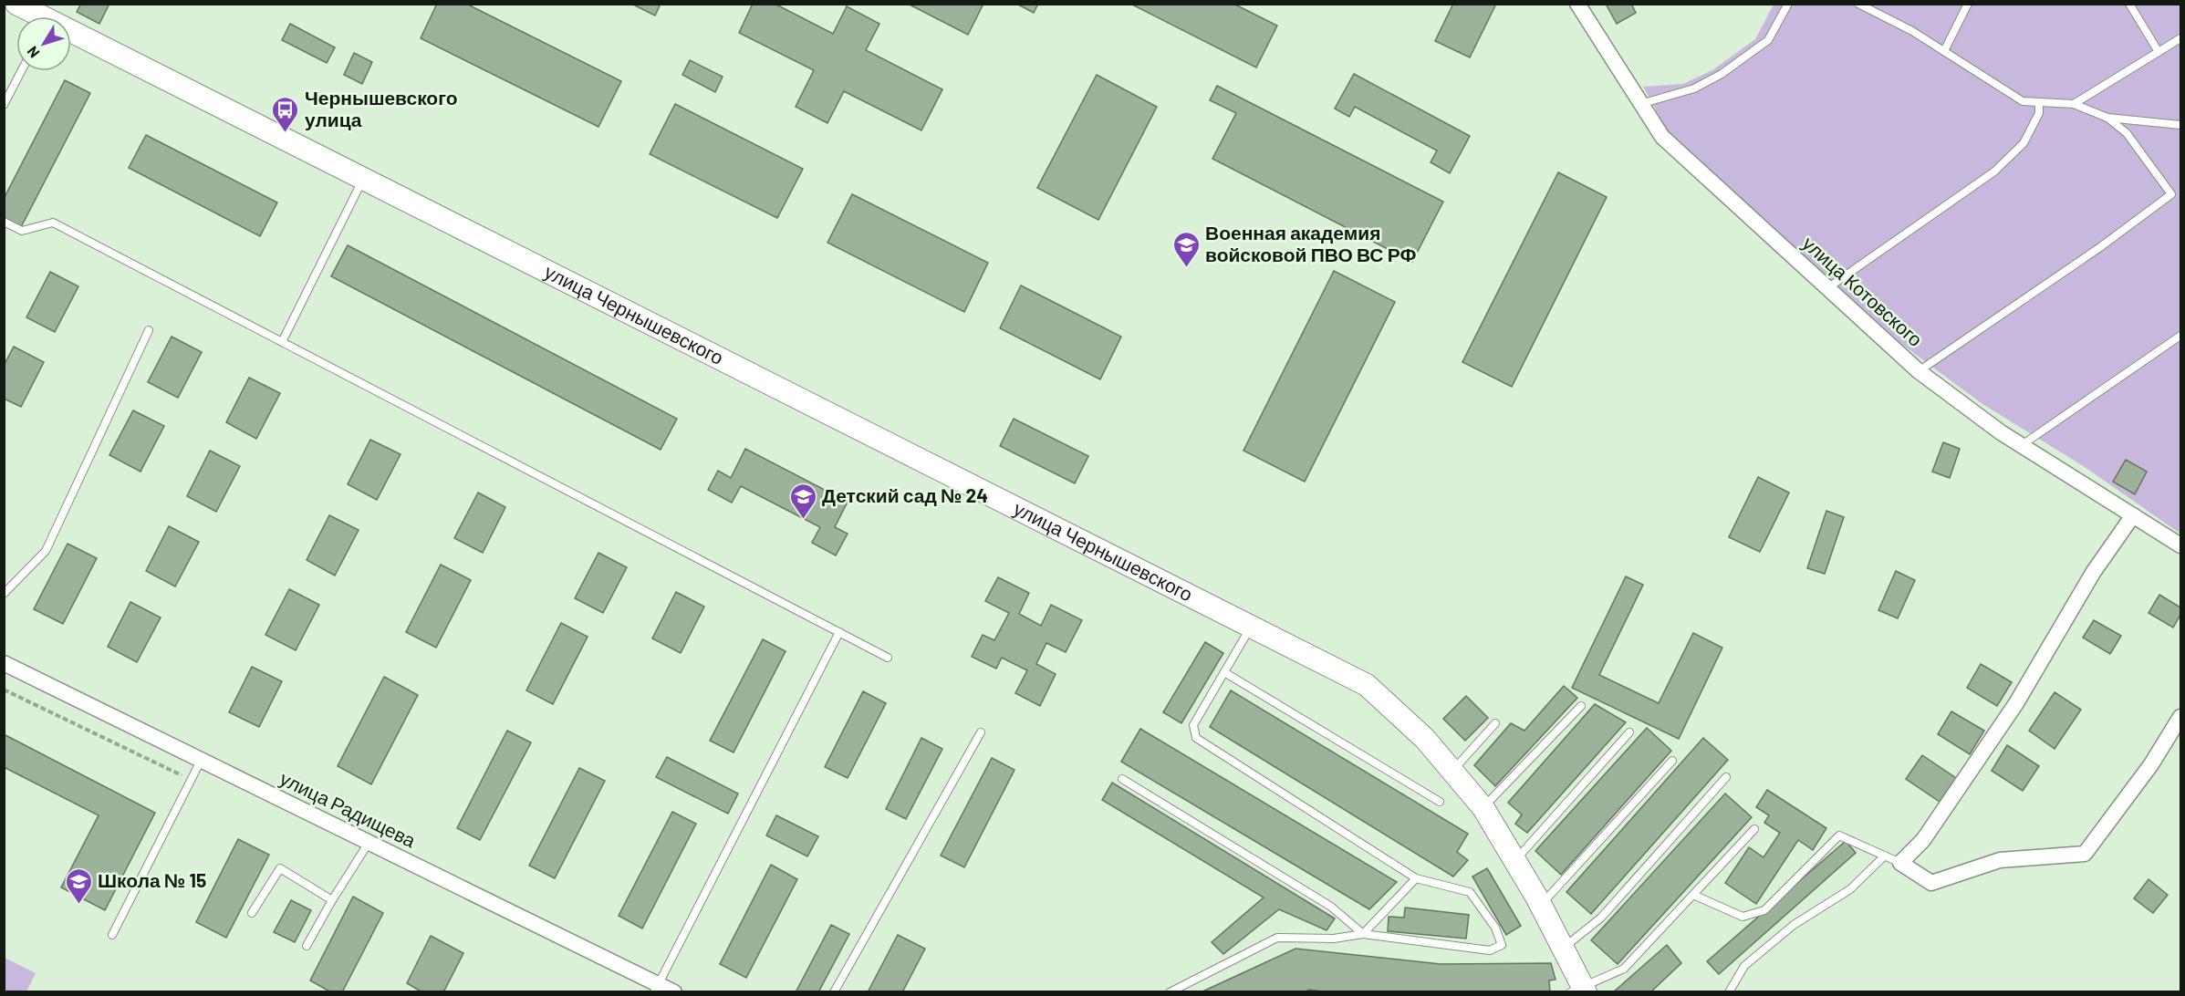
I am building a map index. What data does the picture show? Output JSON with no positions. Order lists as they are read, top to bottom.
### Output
{
  "streets": {
    "street": ["улица Котовского", "улица Чернышевского", "улица Радищева"]
  },
  "places": {
    "bus stop": ["Чернышевского улица"],
    "school or university": ["Военная академия войсковой ПВО ВС РФ", "Детский сад № 24", "Школа № 15"]
  },
  "north": "bottom left"
}
